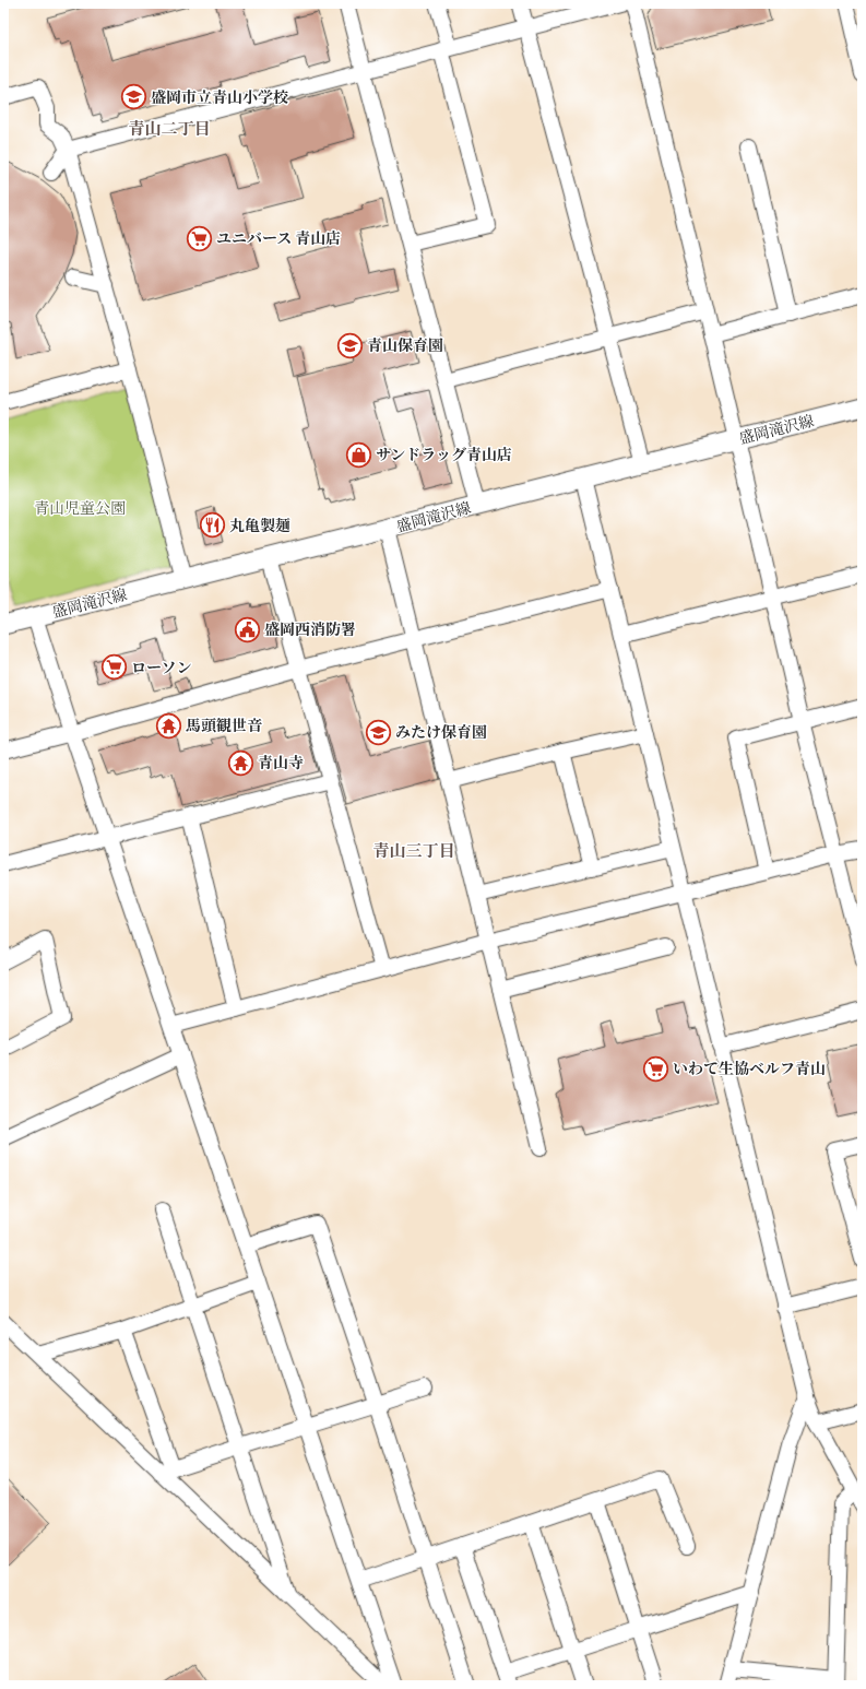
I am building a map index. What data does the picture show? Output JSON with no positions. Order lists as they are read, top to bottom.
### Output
{
  "streets": {
    "main road": ["盛岡滝沢線"]
  },
  "districts": ["青山二丁目", "青山三丁目"],
  "parks": ["青山児童公園"],
  "places": {
    "school or university": ["盛岡市立青山小学校", "青山保育園", "みたけ保育園"],
    "supermarket": ["ユニバース 青山店", "ローソン", "いわて生協ベルフ青山"],
    "shop": ["サンドラッグ青山店"],
    "restaurant": ["丸亀製麺"],
    "public building": ["盛岡西消防署"],
    "temple": ["馬頭観世音", "青山寺"]
  }
}
